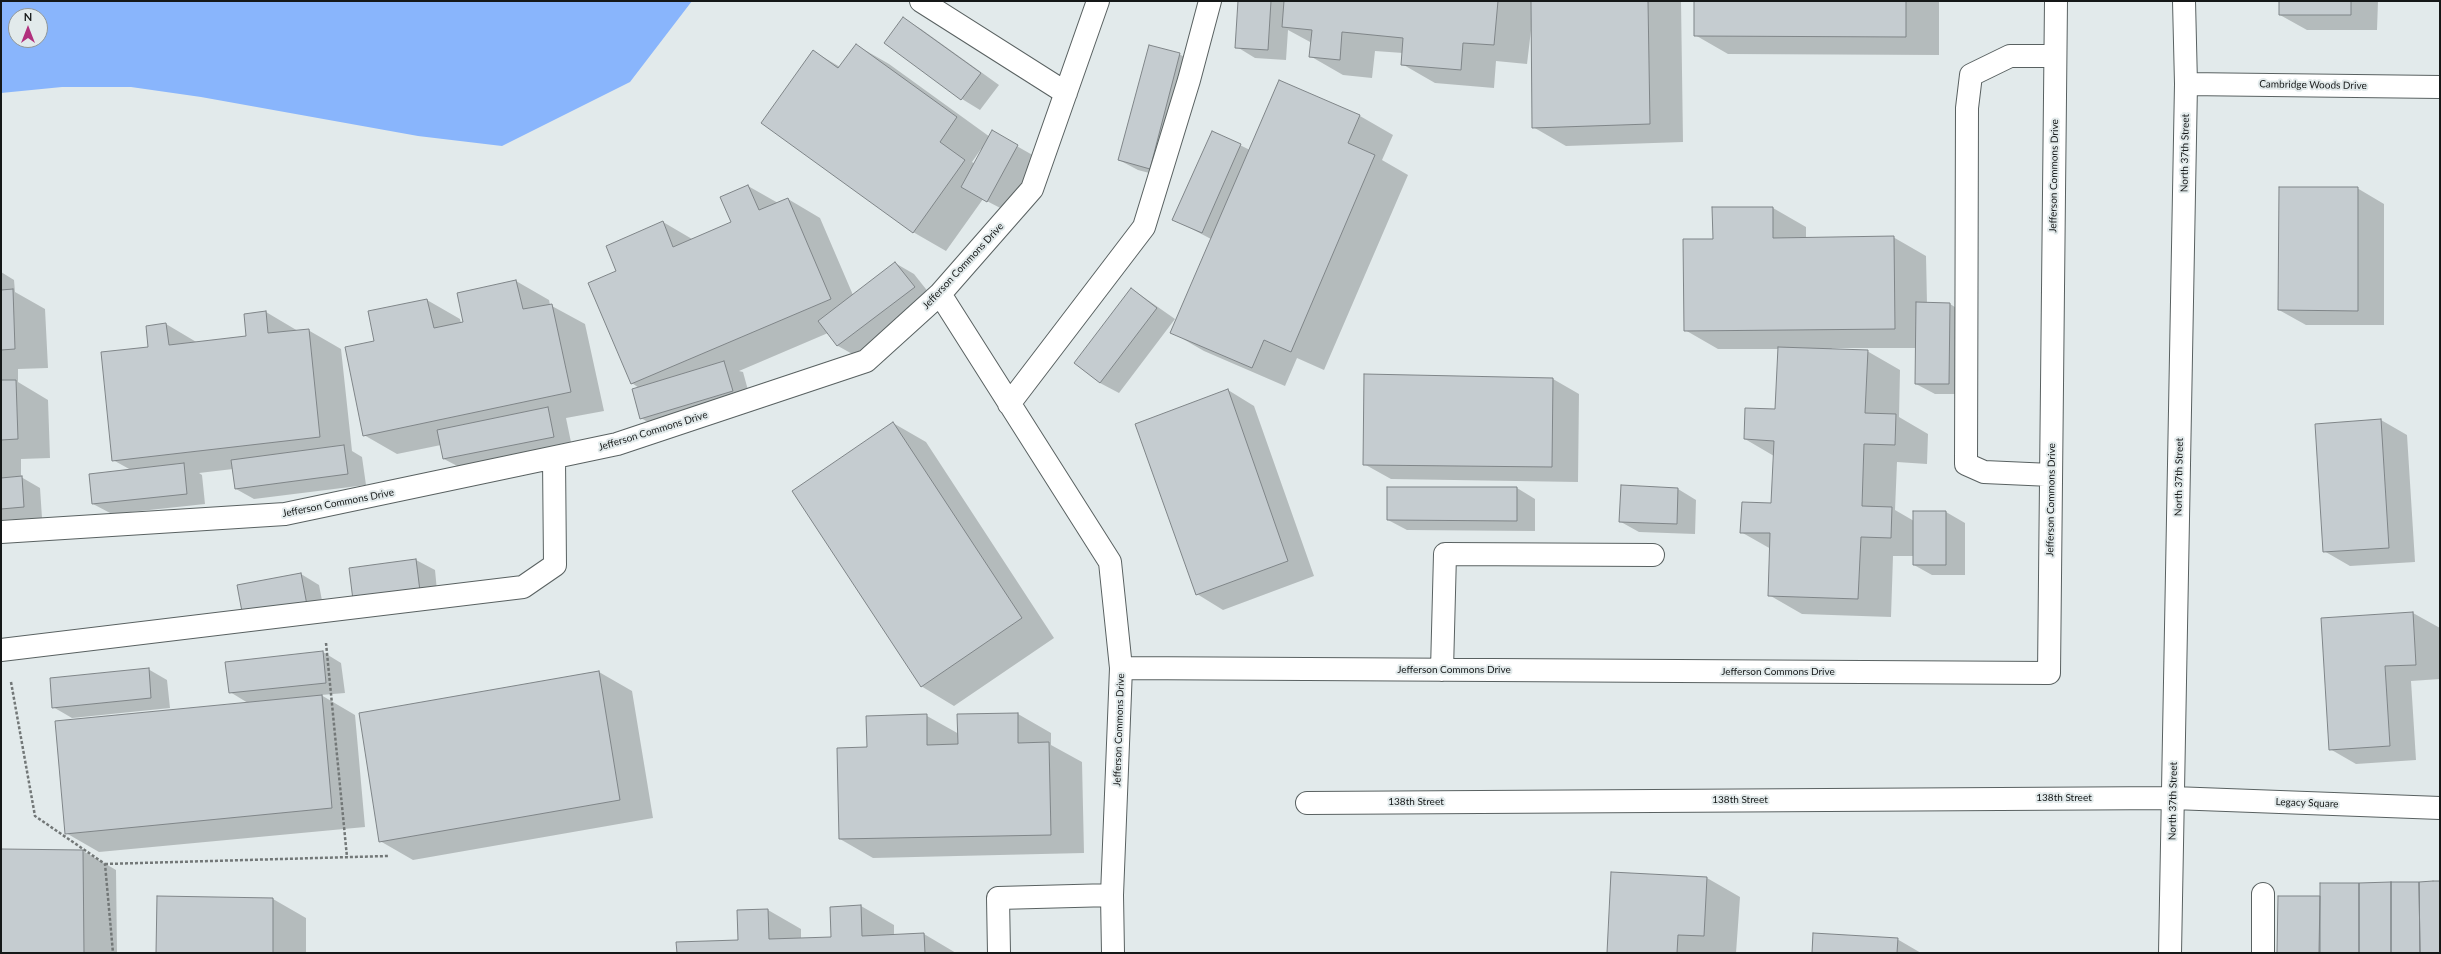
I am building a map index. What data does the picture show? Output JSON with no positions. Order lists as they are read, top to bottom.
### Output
{
  "streets": {
    "street": [
      "Cambridge Woods Drive",
      "North 37th Street",
      "Jefferson Commons Drive",
      "138th Street",
      "Legacy Square"
    ]
  },
  "crossings": [
    ["Cambridge Woods Drive", "North 37th Street"],
    ["North 37th Street", "138th Street"],
    ["North 37th Street", "Legacy Square"],
    ["138th Street", "Legacy Square"]
  ],
  "north": "top"
}
